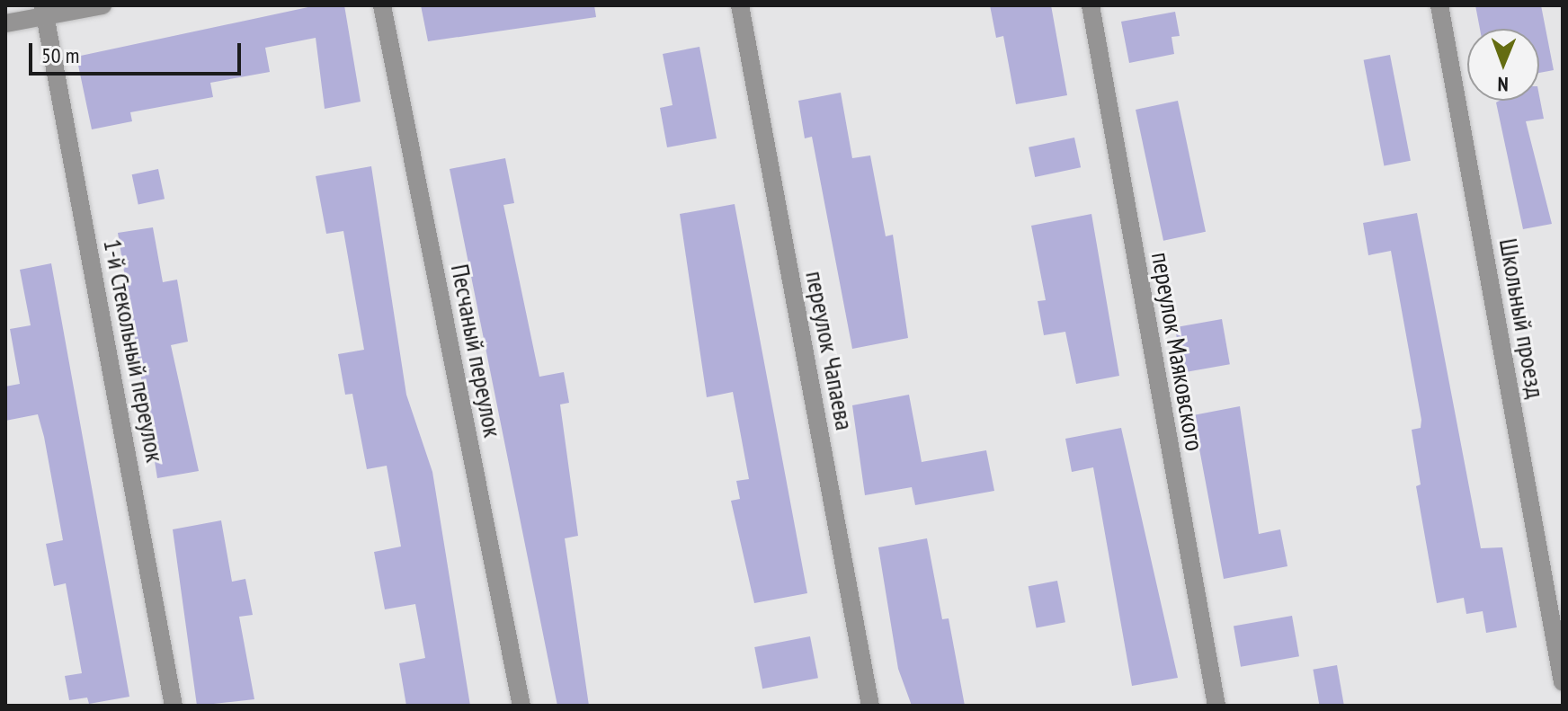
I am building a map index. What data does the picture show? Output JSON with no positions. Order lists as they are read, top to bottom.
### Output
{
  "streets": {
    "street": [
      "Школьный проезд",
      "1-й Стекольный переулок",
      "Песчаный переулок",
      "переулок Чапаева",
      "переулок Маяковского"
    ]
  },
  "scale_bar": "50 m",
  "north": "bottom"
}
